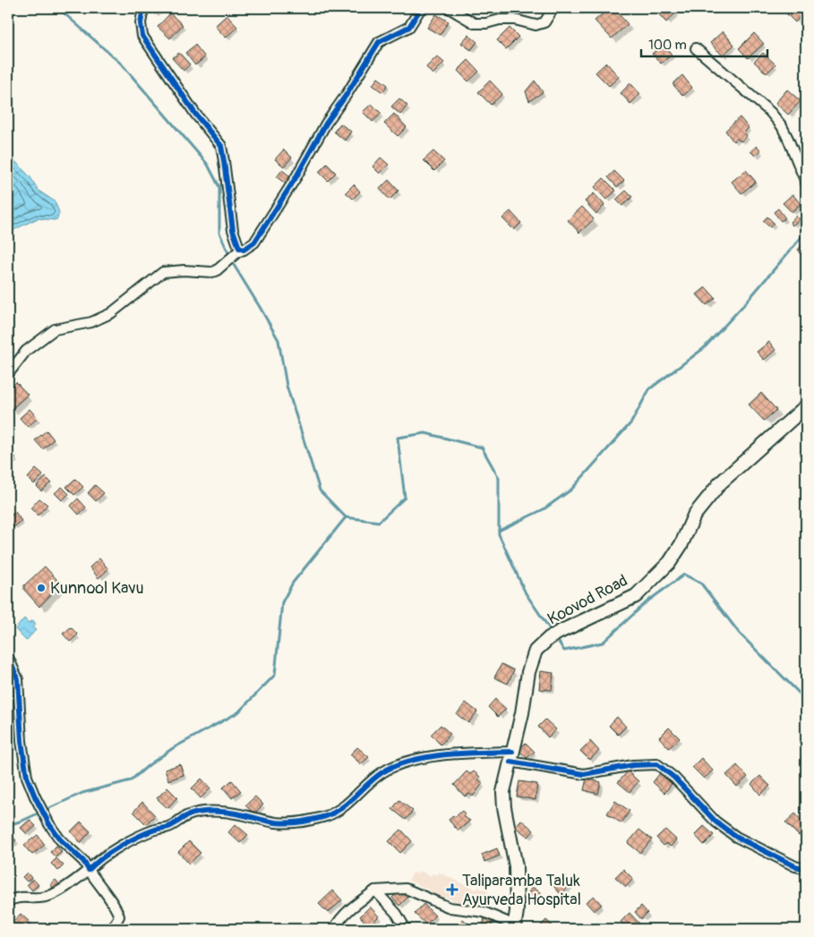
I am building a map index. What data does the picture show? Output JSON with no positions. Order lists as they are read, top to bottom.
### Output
{
  "streets": {
    "main road": ["Koovod Road"]
  },
  "places": {
    "other": ["Kunnool Kavu"],
    "health": ["Taliparamba Taluk Ayurveda Hospital"]
  },
  "scale_bar": "100 m"
}
